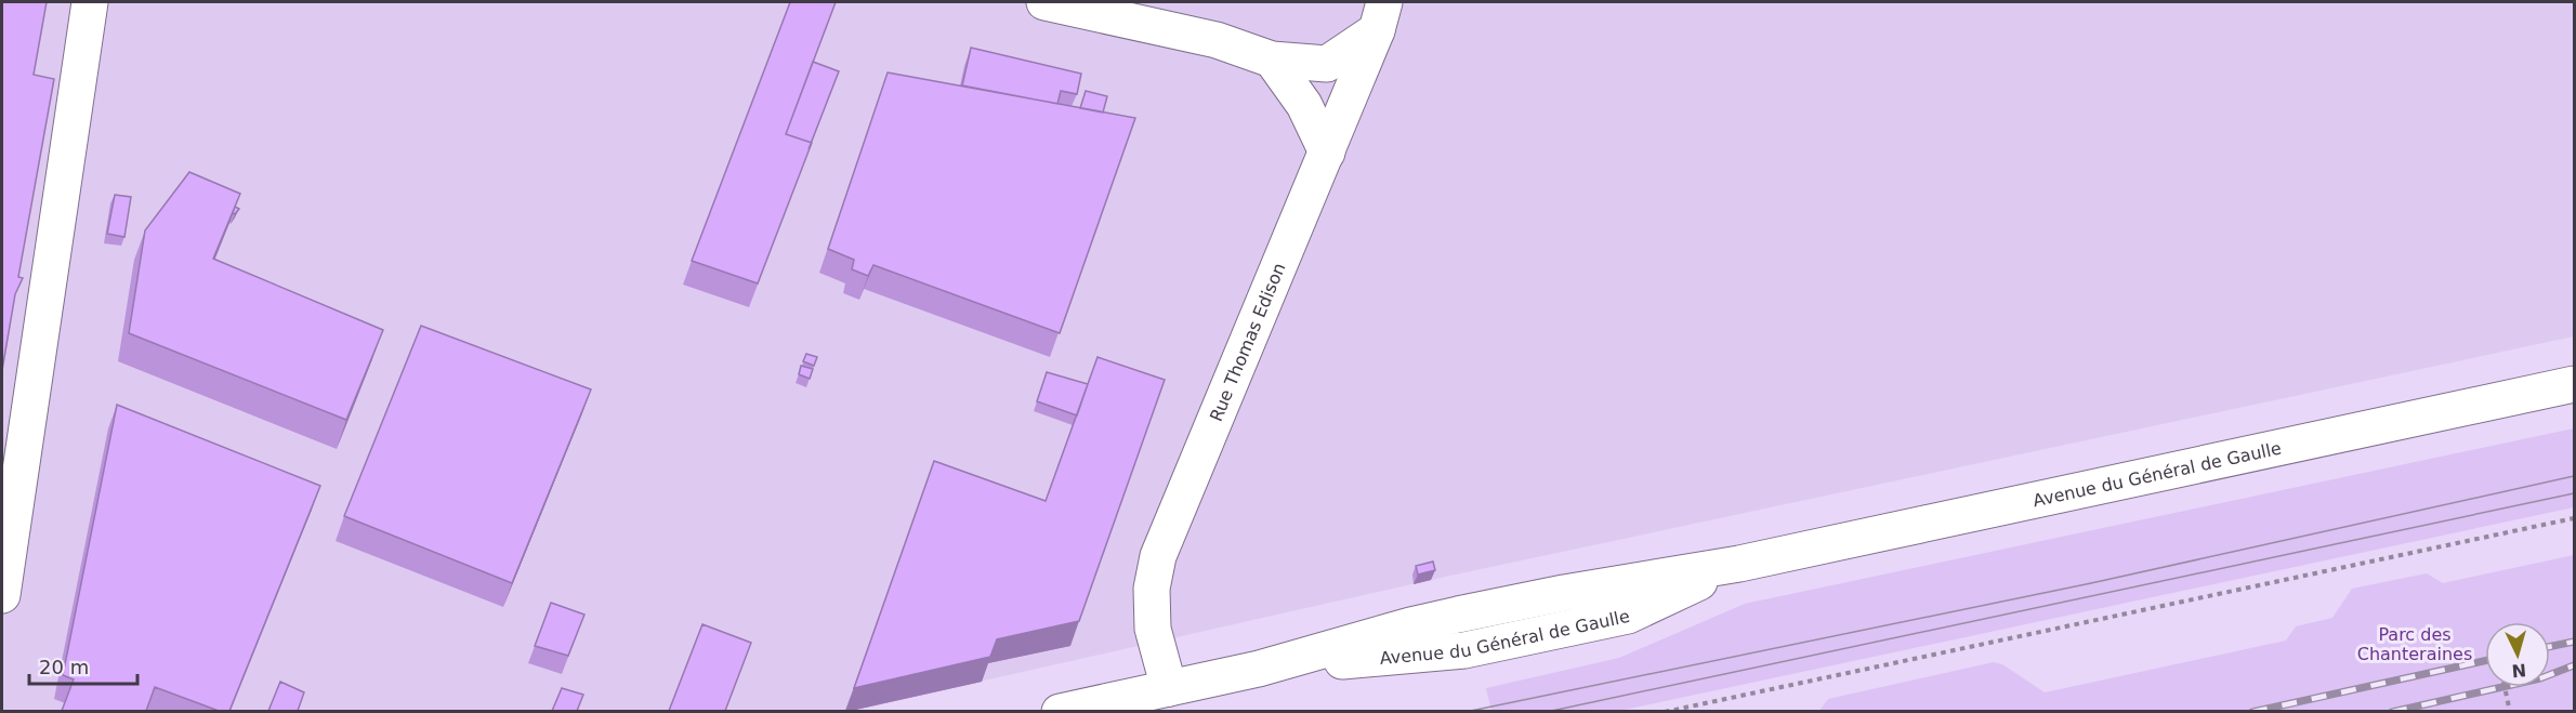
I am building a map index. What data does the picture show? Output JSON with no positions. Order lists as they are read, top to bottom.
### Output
{
  "streets": {
    "main road": ["Rue Thomas Edison", "Avenue du Général de Gaulle"]
  },
  "crossings": [
    ["Rue Thomas Edison", "Avenue du Général de Gaulle"]
  ],
  "parks": ["Parc des Chanteraines"],
  "scale_bar": "20 m",
  "north": "bottom"
}
